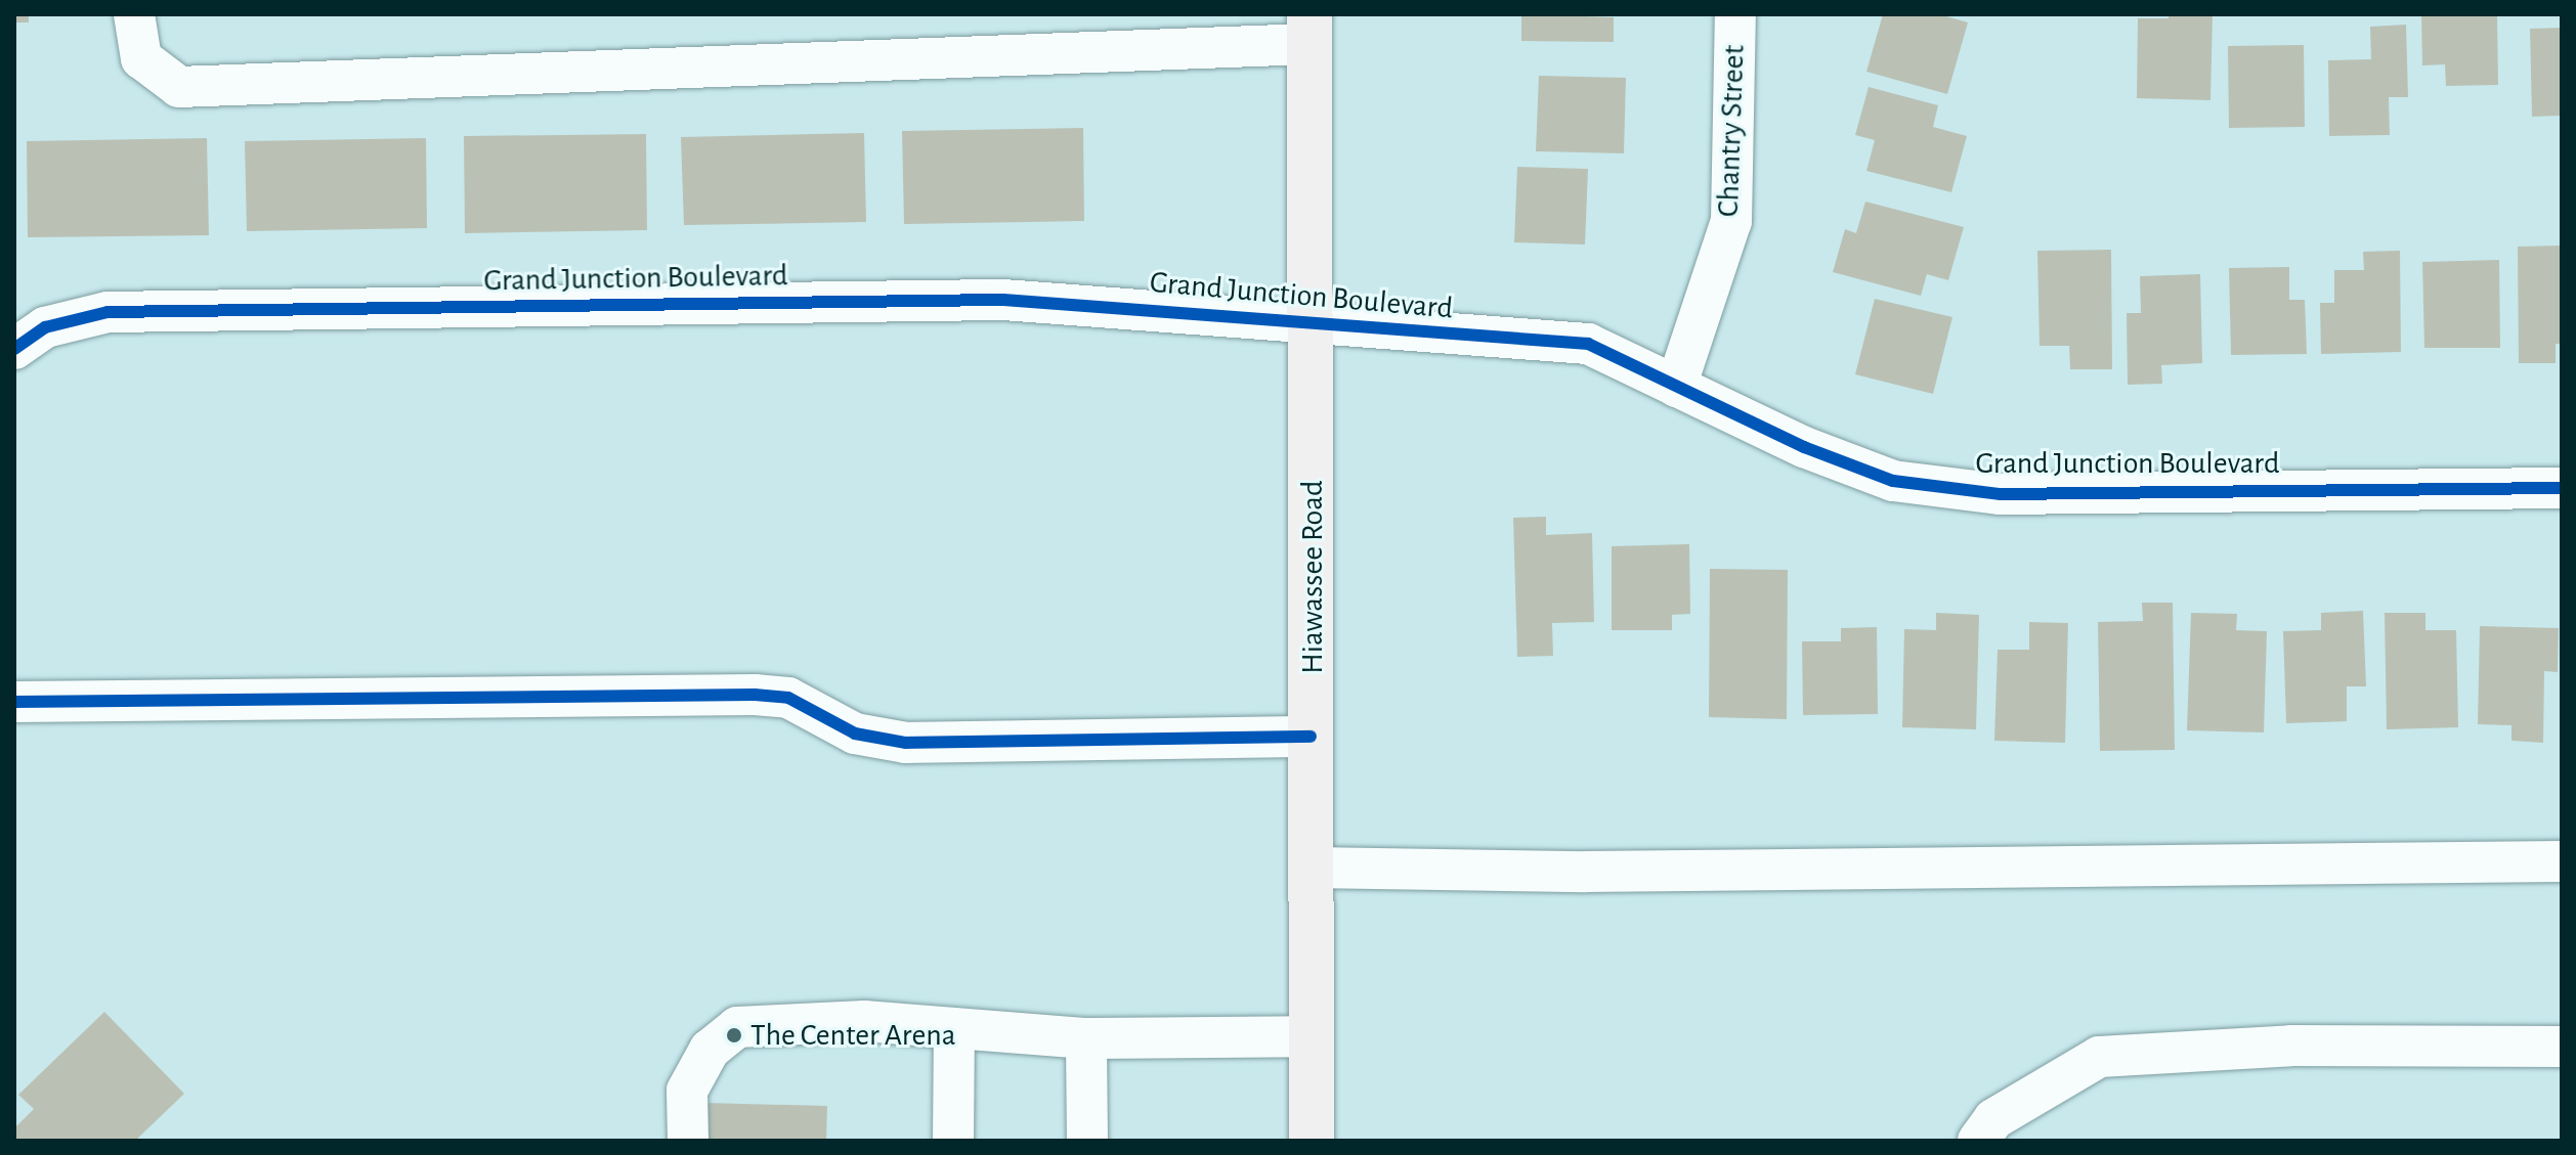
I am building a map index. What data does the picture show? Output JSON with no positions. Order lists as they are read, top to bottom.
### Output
{
  "streets": {
    "main road": ["Hiawassee Road"],
    "street": ["Chantry Street", "Grand Junction Boulevard"]
  },
  "crossings": [
    ["Chantry Street", "Grand Junction Boulevard"],
    ["Grand Junction Boulevard", "Hiawassee Road"]
  ],
  "places": ["The Center Arena"]
}
